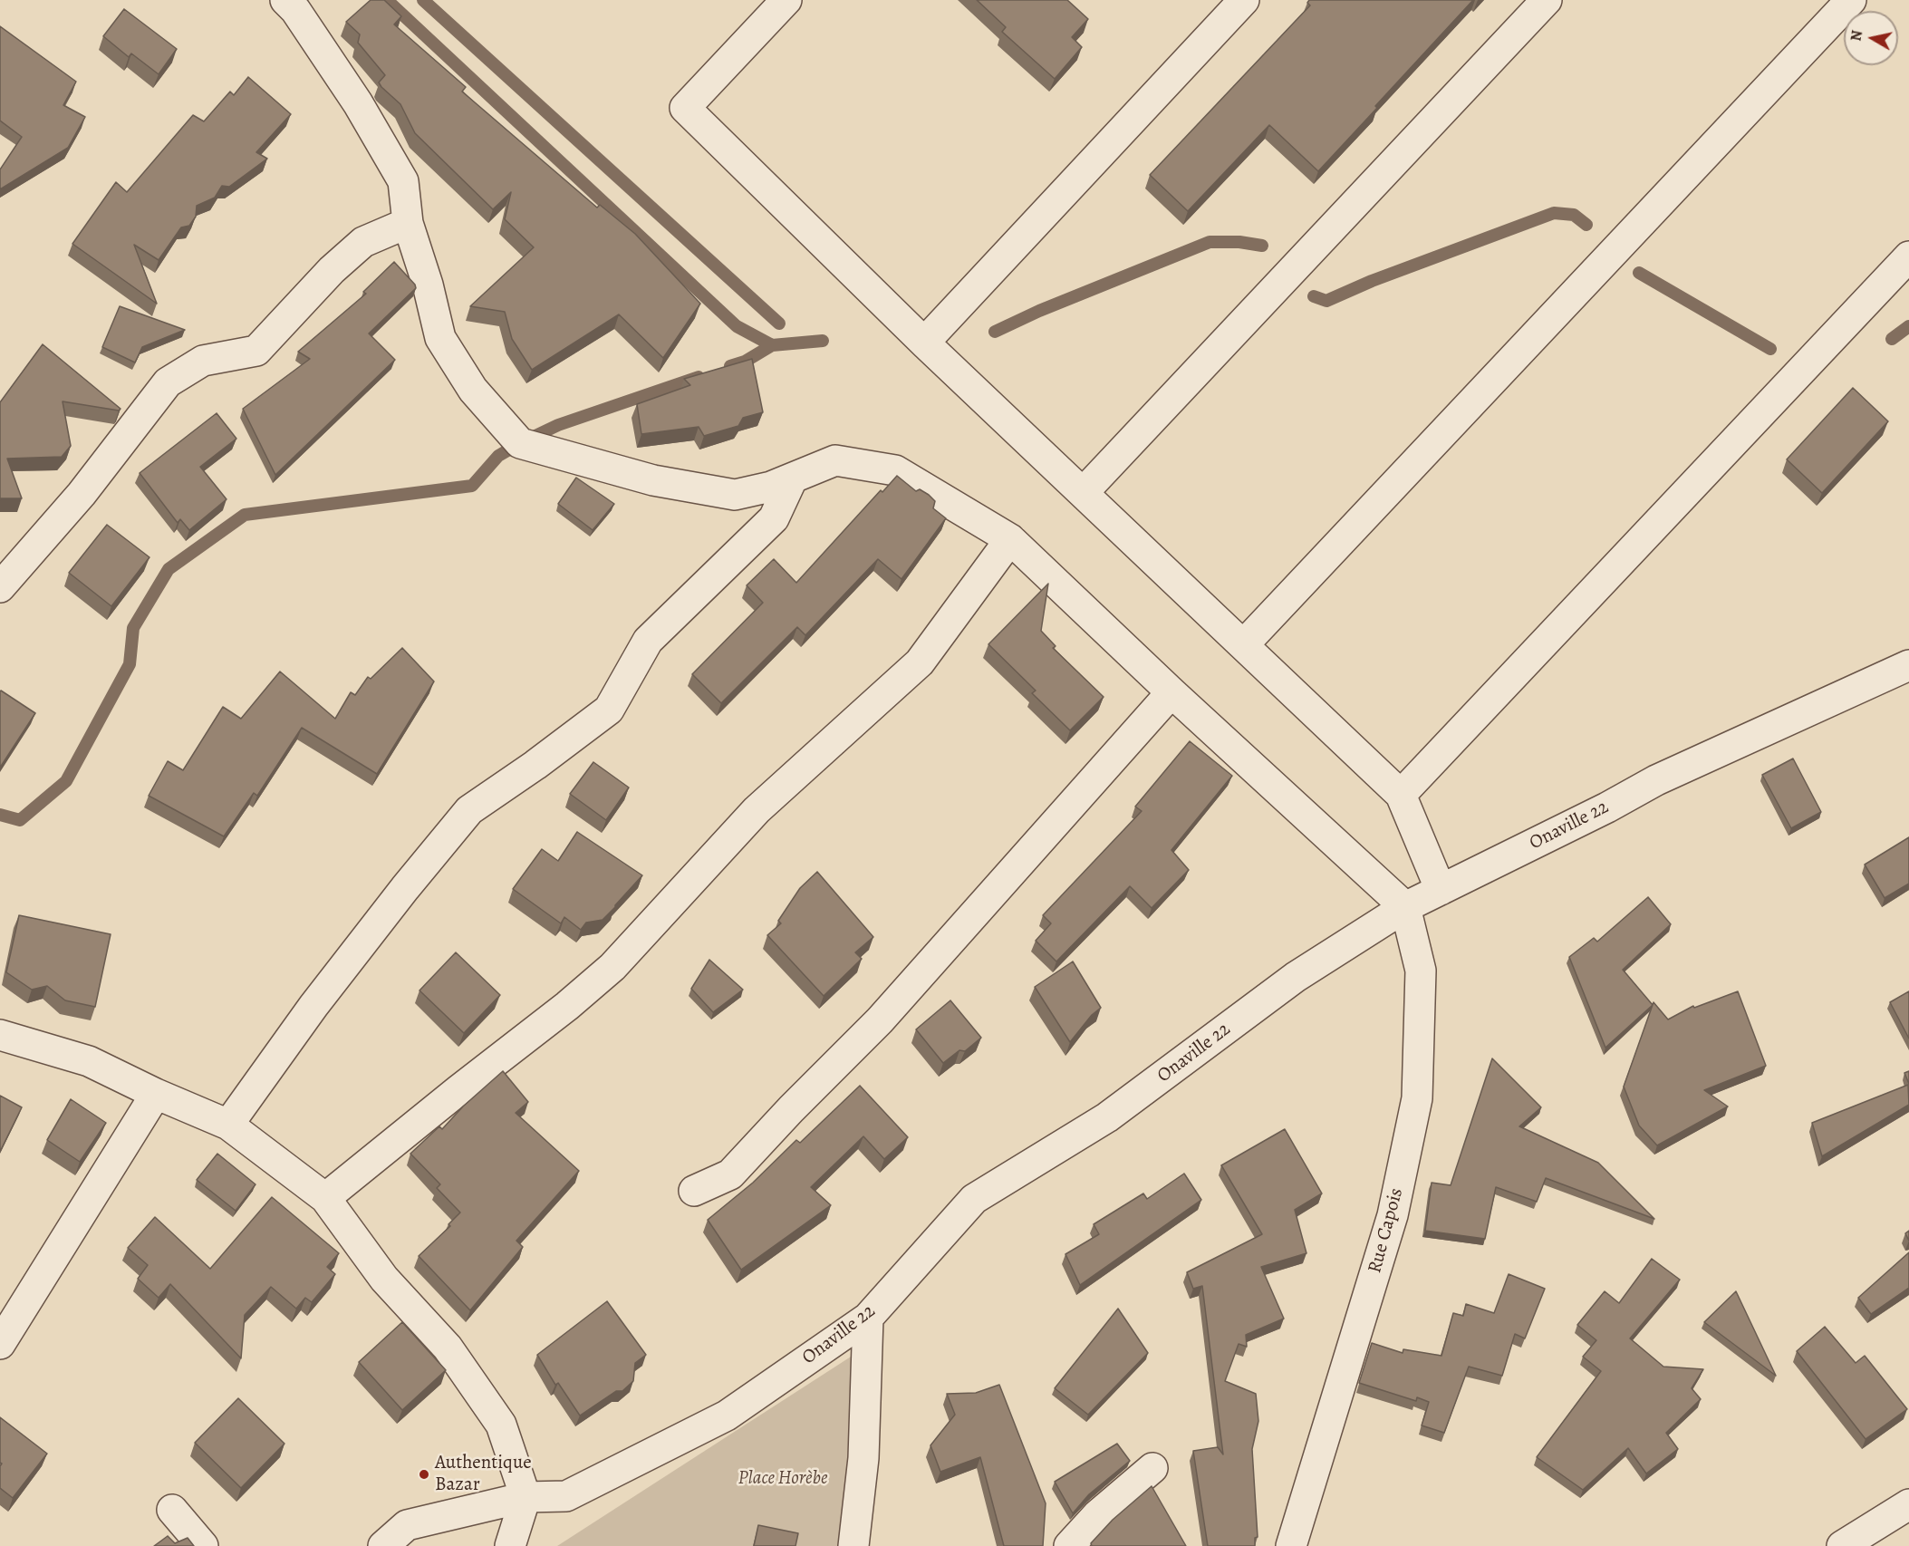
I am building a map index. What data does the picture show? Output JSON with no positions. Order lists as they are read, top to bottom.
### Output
{
  "streets": {
    "street": ["Onaville 22", "Rue Capois"]
  },
  "crossings": [
    ["Onaville 22", "Rue Capois"]
  ],
  "parks": ["Place Horèbe"],
  "places": ["Authentique Bazar"],
  "north": "left"
}
